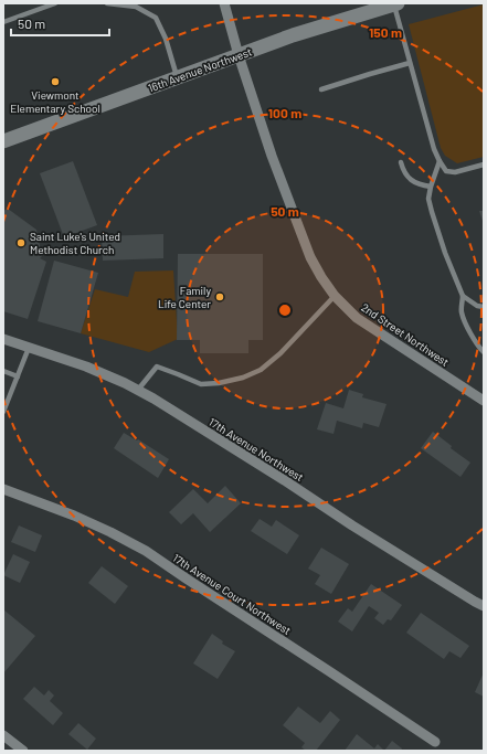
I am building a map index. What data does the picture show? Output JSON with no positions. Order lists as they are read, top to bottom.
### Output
{
  "streets": {
    "main road": ["16th Avenue Northwest"],
    "street": ["2nd Street Northwest", "17th Avenue Northwest", "17th Avenue Court Northwest"]
  },
  "crossings": [
    ["16th Avenue Northwest", "2nd Street Northwest"]
  ],
  "places": ["Viewmont Elementary School", "Saint Luke's United Methodist Church", "Family Life Center"],
  "scale_bar": "50 m",
  "rings": ["150 m", "100 m", "50 m"]
}
